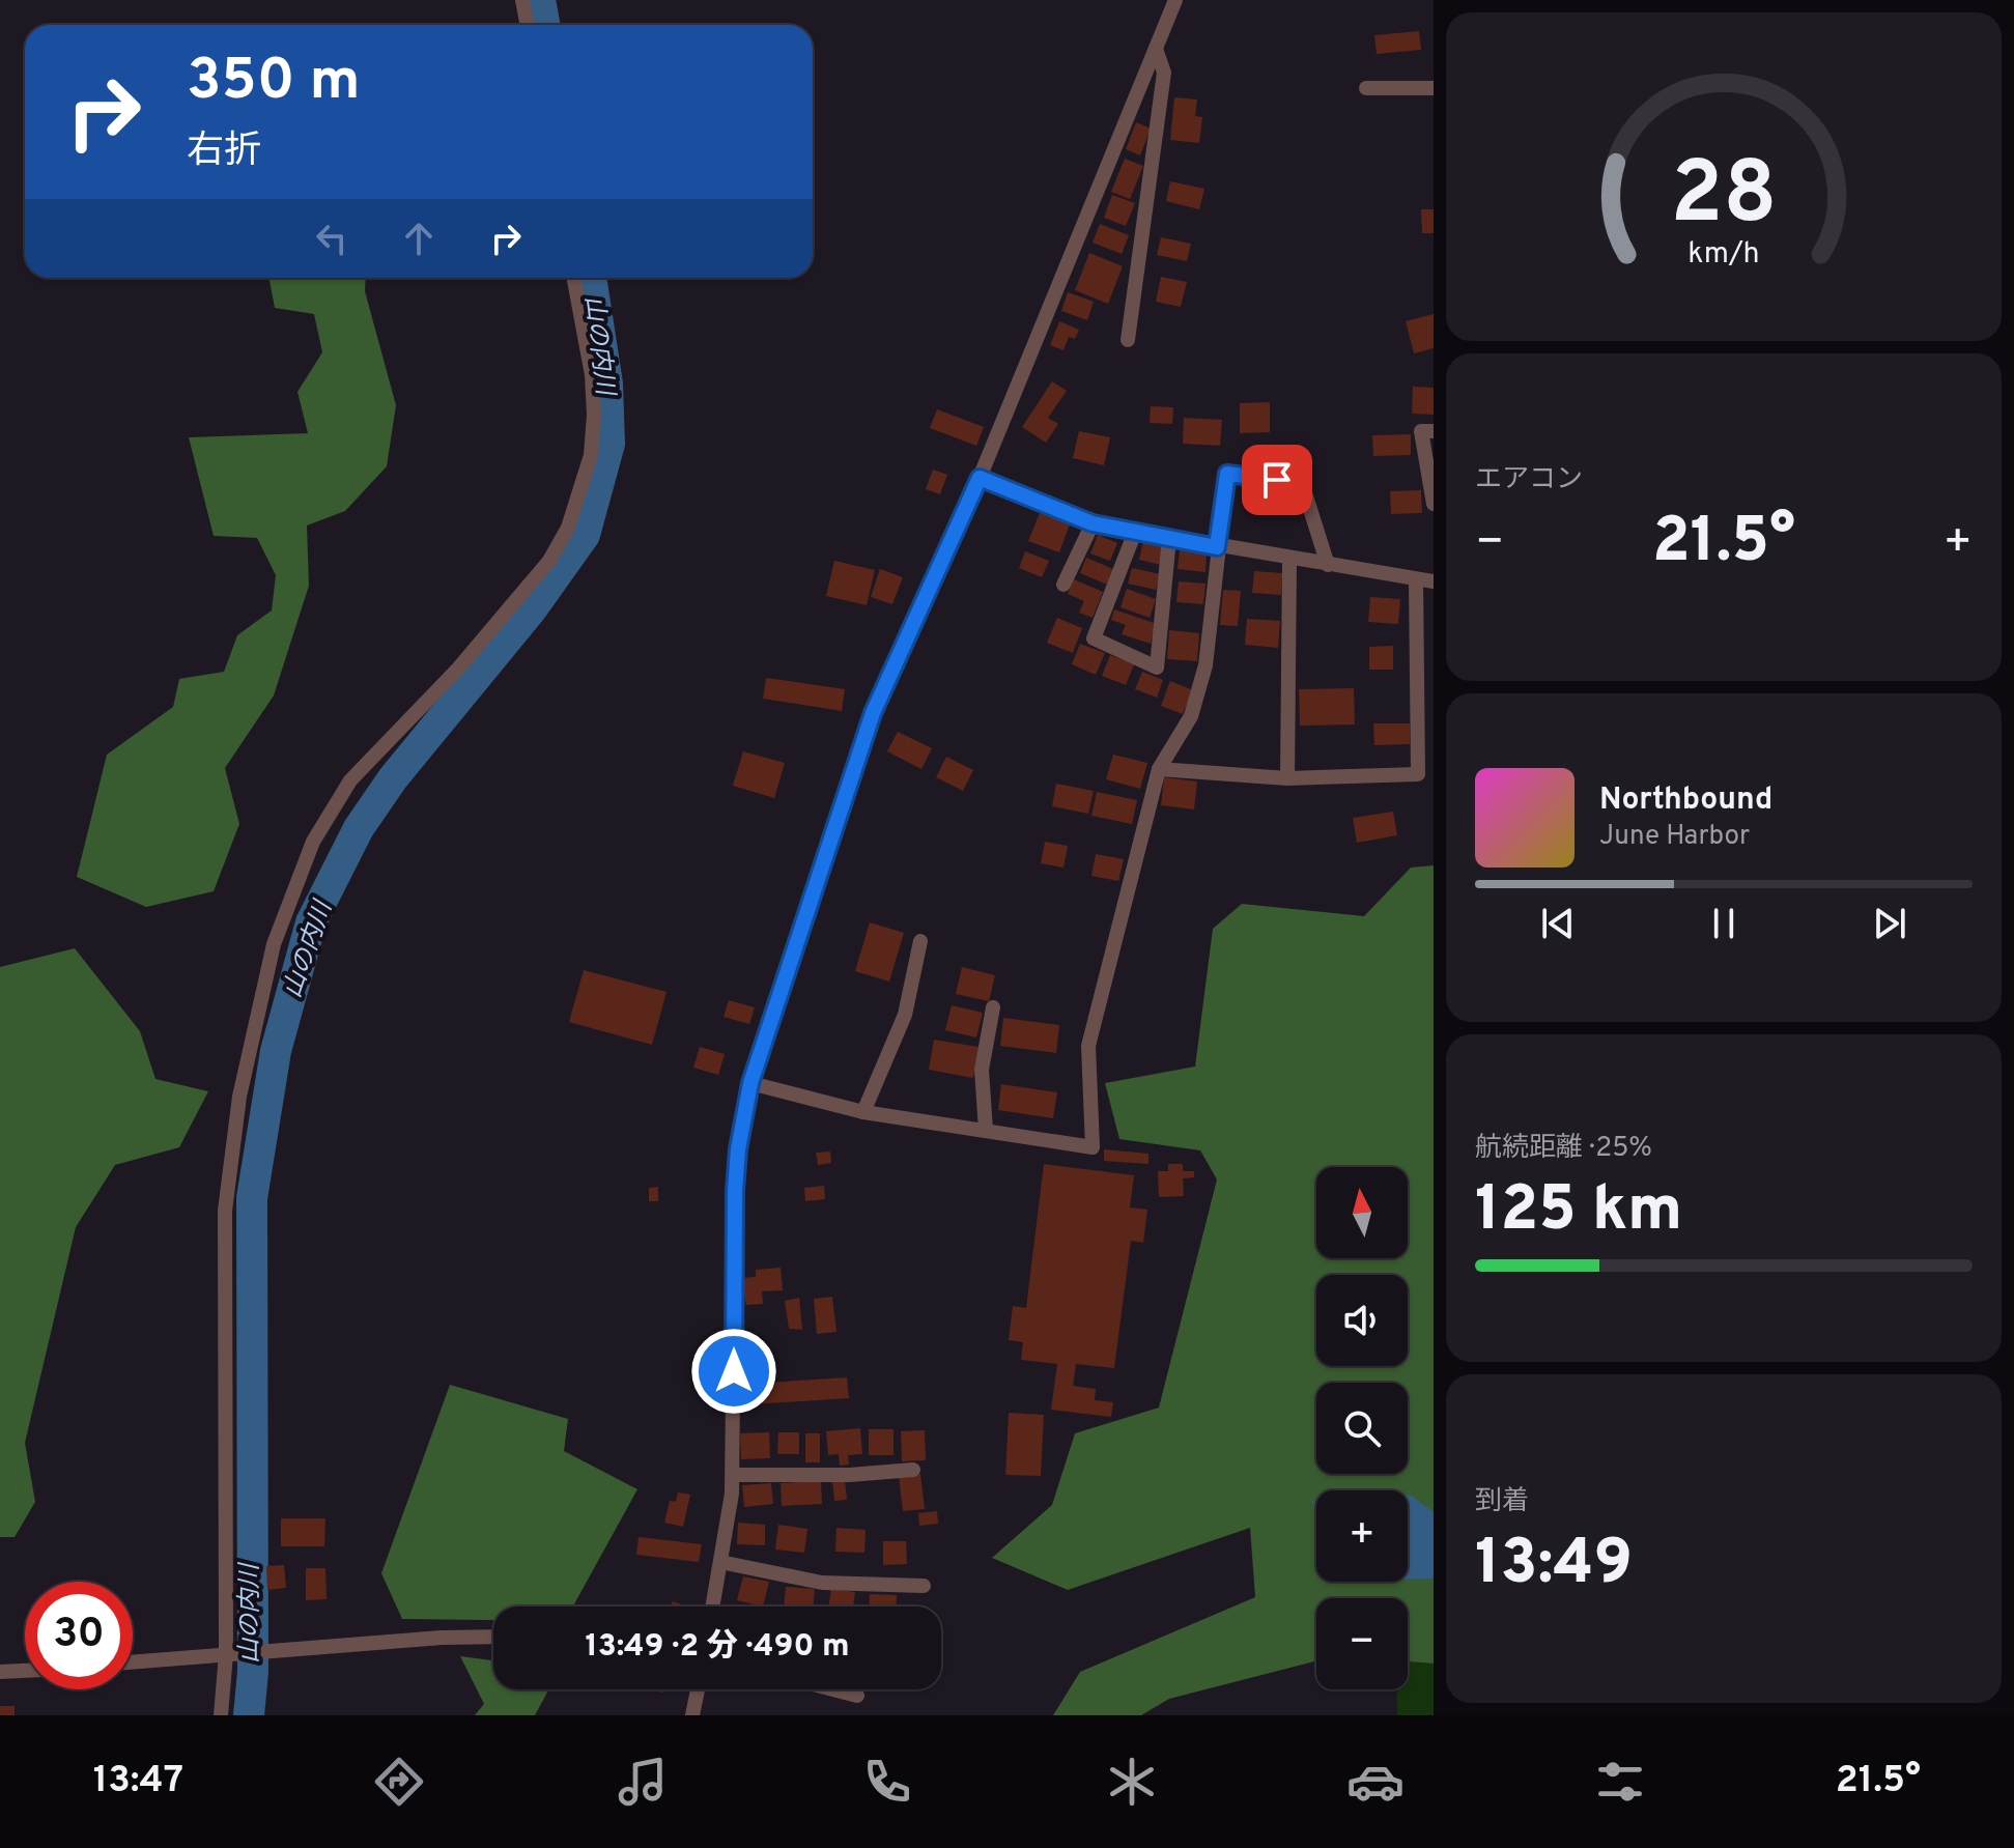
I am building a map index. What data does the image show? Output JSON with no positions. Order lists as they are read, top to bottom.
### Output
{
  "water": ["山の内川"],
  "north": "top",
  "page": {
    "turn": ["350 m", "右折"],
    "tile": [
      "エアコン",
      ["航続距離 · 25%", "125 km"],
      ["到着", "13:49"]
    ],
    "heat": ["−", "21.5°", "+"],
    "song": ["Northbound", "June Harbor"],
    "map_buttons": ["+", "−"],
    "limit": "30",
    "trip": "13:49 · 2 分 · 490 m",
    "tabs": ["13:47", "21.5°"],
    "gauge": ["28", "km/h"]
  }
}
